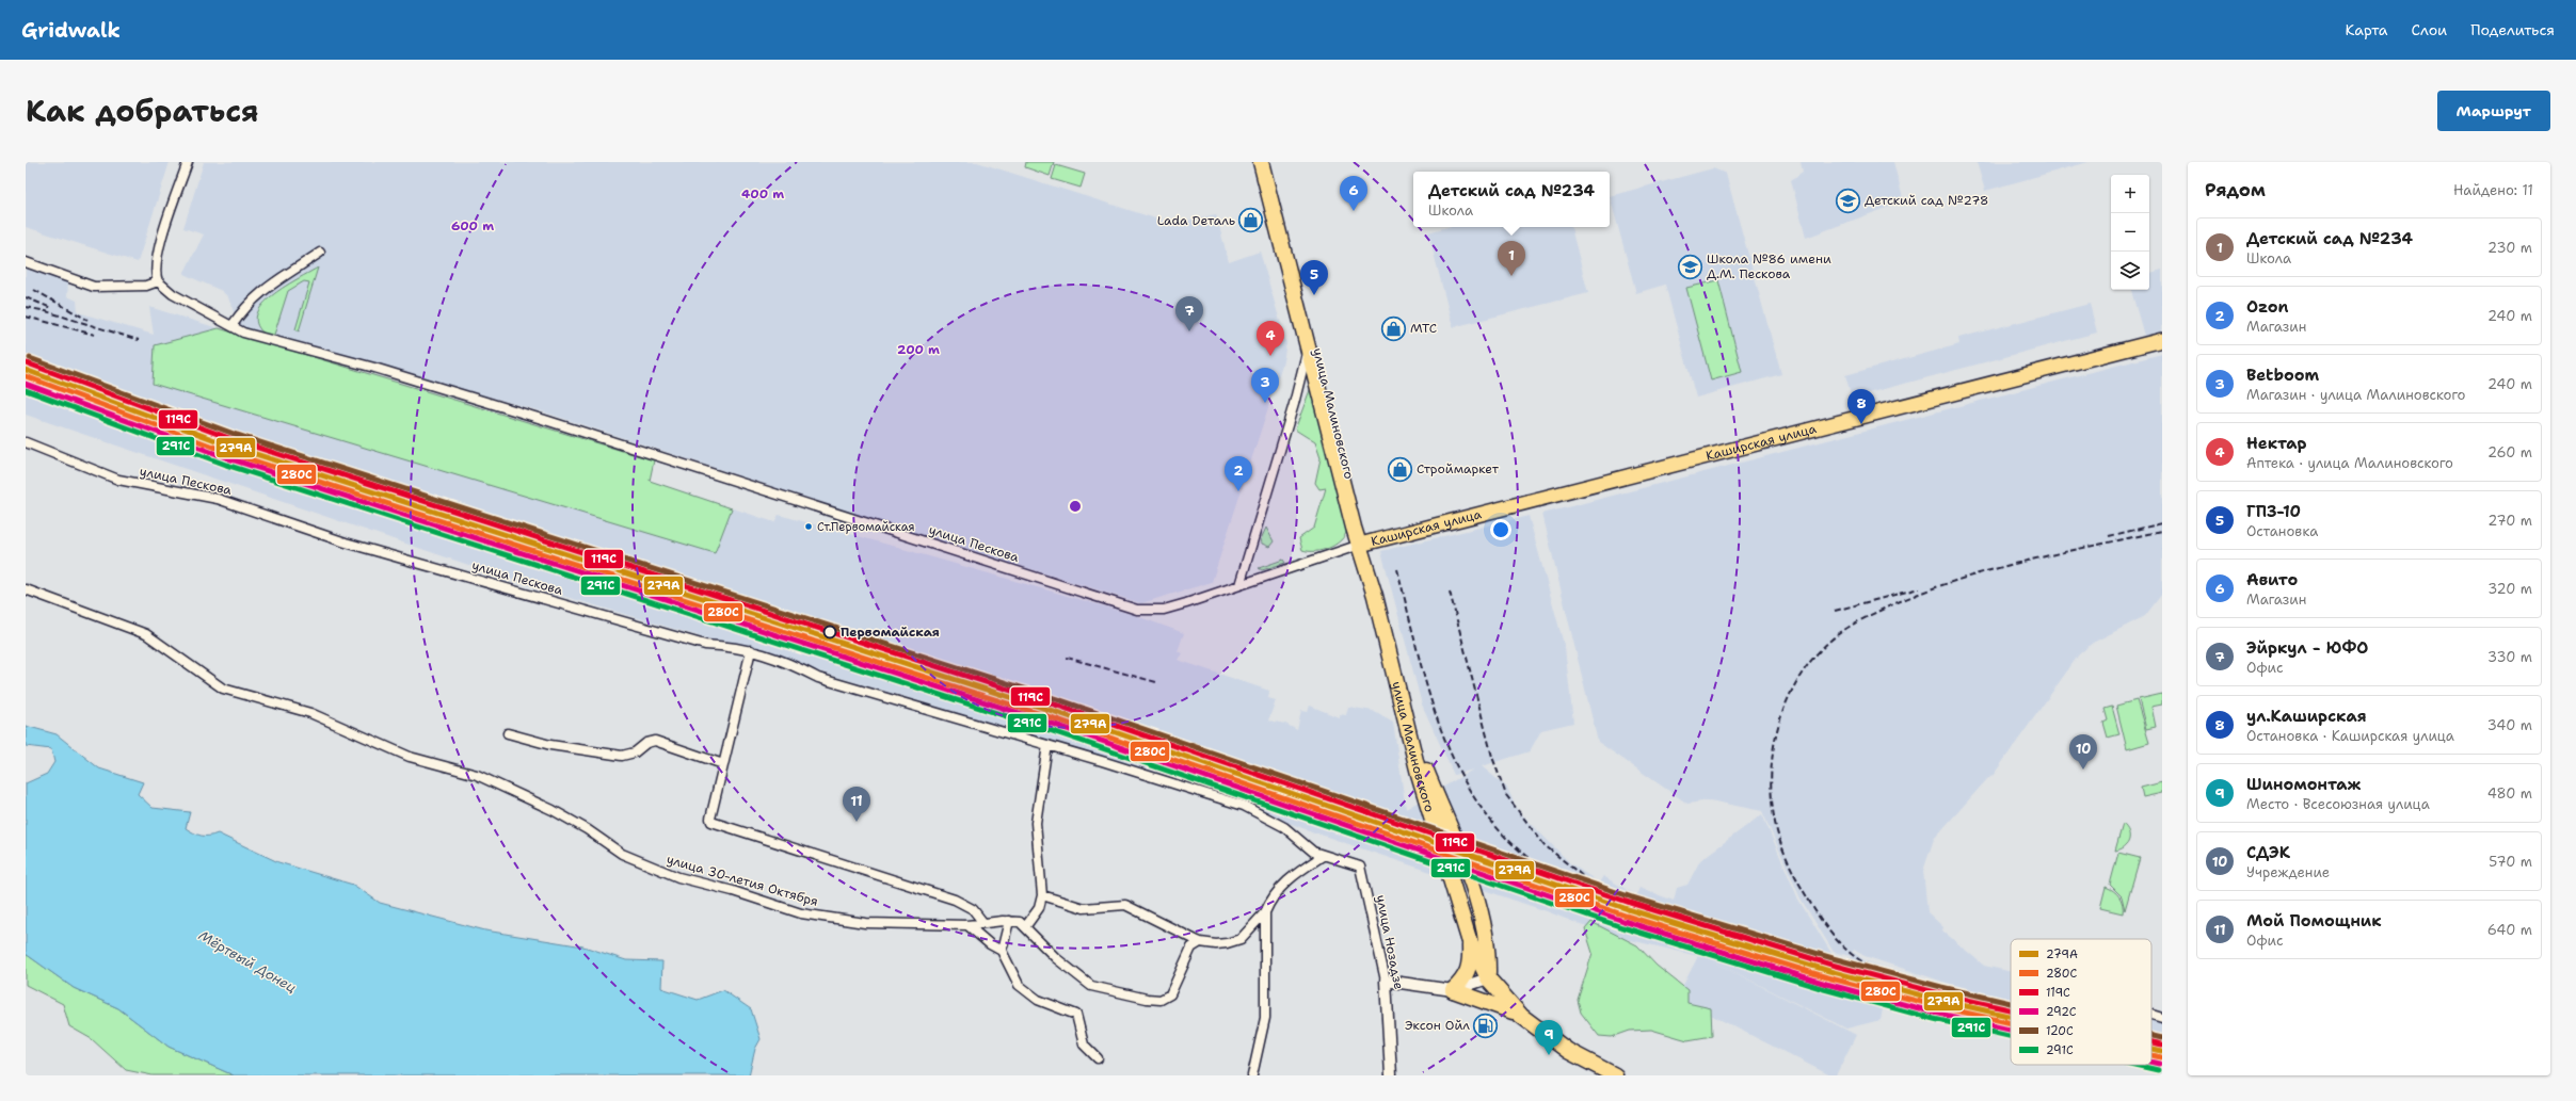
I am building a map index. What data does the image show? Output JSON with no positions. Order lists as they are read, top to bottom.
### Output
{
  "streets": {
    "highway": ["улица Малиновского"],
    "main road": ["Каширская улица"],
    "street": ["улица Пескова", "улица 30-летия Октября", "улица Нозадзе"]
  },
  "crossings": [
    ["улица Малиновского", "Каширская улица"],
    ["улица Малиновского", "улица Пескова"],
    ["Каширская улица", "улица Пескова"],
    ["улица Пескова", "улица Нозадзе"]
  ],
  "water": ["Мёртвый Донец"],
  "places": {
    "school or university": ["Детский сад №278", "Школа №86 имени Д.М. Пескова"],
    "shop": ["Lada Dеталь", "МТС", "Строймаркет"],
    "other": ["Ст.Первомайская", "Первомайская"],
    "fuel station": ["Эксон Ойл"]
  },
  "lines": [
    "transit line 120С",
    "transit line 119С",
    "transit line 279А",
    "transit line 280С",
    "transit line 292С",
    "transit line 291С"
  ],
  "legend": [
    "279А",
    "280С",
    "119С",
    "292С",
    "120С",
    "291С"
  ],
  "page": {
    "header": "Gridwalk",
    "nav": ["Карта", "Слои", "Поделиться"],
    "title": "Как добраться",
    "buttons": "Маршрут",
    "heading": ["Рядом", "Найдено: 11"],
    "popup": ["Детский сад №234", "Школа"],
    "map_buttons": ["+", "−"],
    "pins": [
      "6",
      "1",
      "5",
      "7",
      "4",
      "3",
      "8",
      "2",
      "10",
      "11",
      "9"
    ],
    "list": [
      {
        "mark": "1",
        "name": "Детский сад №234",
        "note": "Школа",
        "value": "230 m"
      },
      {
        "mark": "2",
        "name": "Ozon",
        "note": "Магазин",
        "value": "240 m"
      },
      {
        "mark": "3",
        "name": "Betboom",
        "note": "Магазин · улица Малиновского",
        "value": "240 m"
      },
      {
        "mark": "4",
        "name": "Нектар",
        "note": "Аптека · улица Малиновского",
        "value": "260 m"
      },
      {
        "mark": "5",
        "name": "ГПЗ-10",
        "note": "Остановка",
        "value": "270 m"
      },
      {
        "mark": "6",
        "name": "Авито",
        "note": "Магазин",
        "value": "320 m"
      },
      {
        "mark": "7",
        "name": "Эйркул - ЮФО",
        "note": "Офис",
        "value": "330 m"
      },
      {
        "mark": "8",
        "name": "ул.Каширская",
        "note": "Остановка · Каширская улица",
        "value": "340 m"
      },
      {
        "mark": "9",
        "name": "Шиномонтаж",
        "note": "Место · Всесоюзная улица",
        "value": "480 m"
      },
      {
        "mark": "10",
        "name": "СДЭК",
        "note": "Учреждение",
        "value": "570 m"
      },
      {
        "mark": "11",
        "name": "Мой Помощник",
        "note": "Офис",
        "value": "640 m"
      }
    ]
  },
  "rings": ["400 m", "600 m", "200 m"]
}
